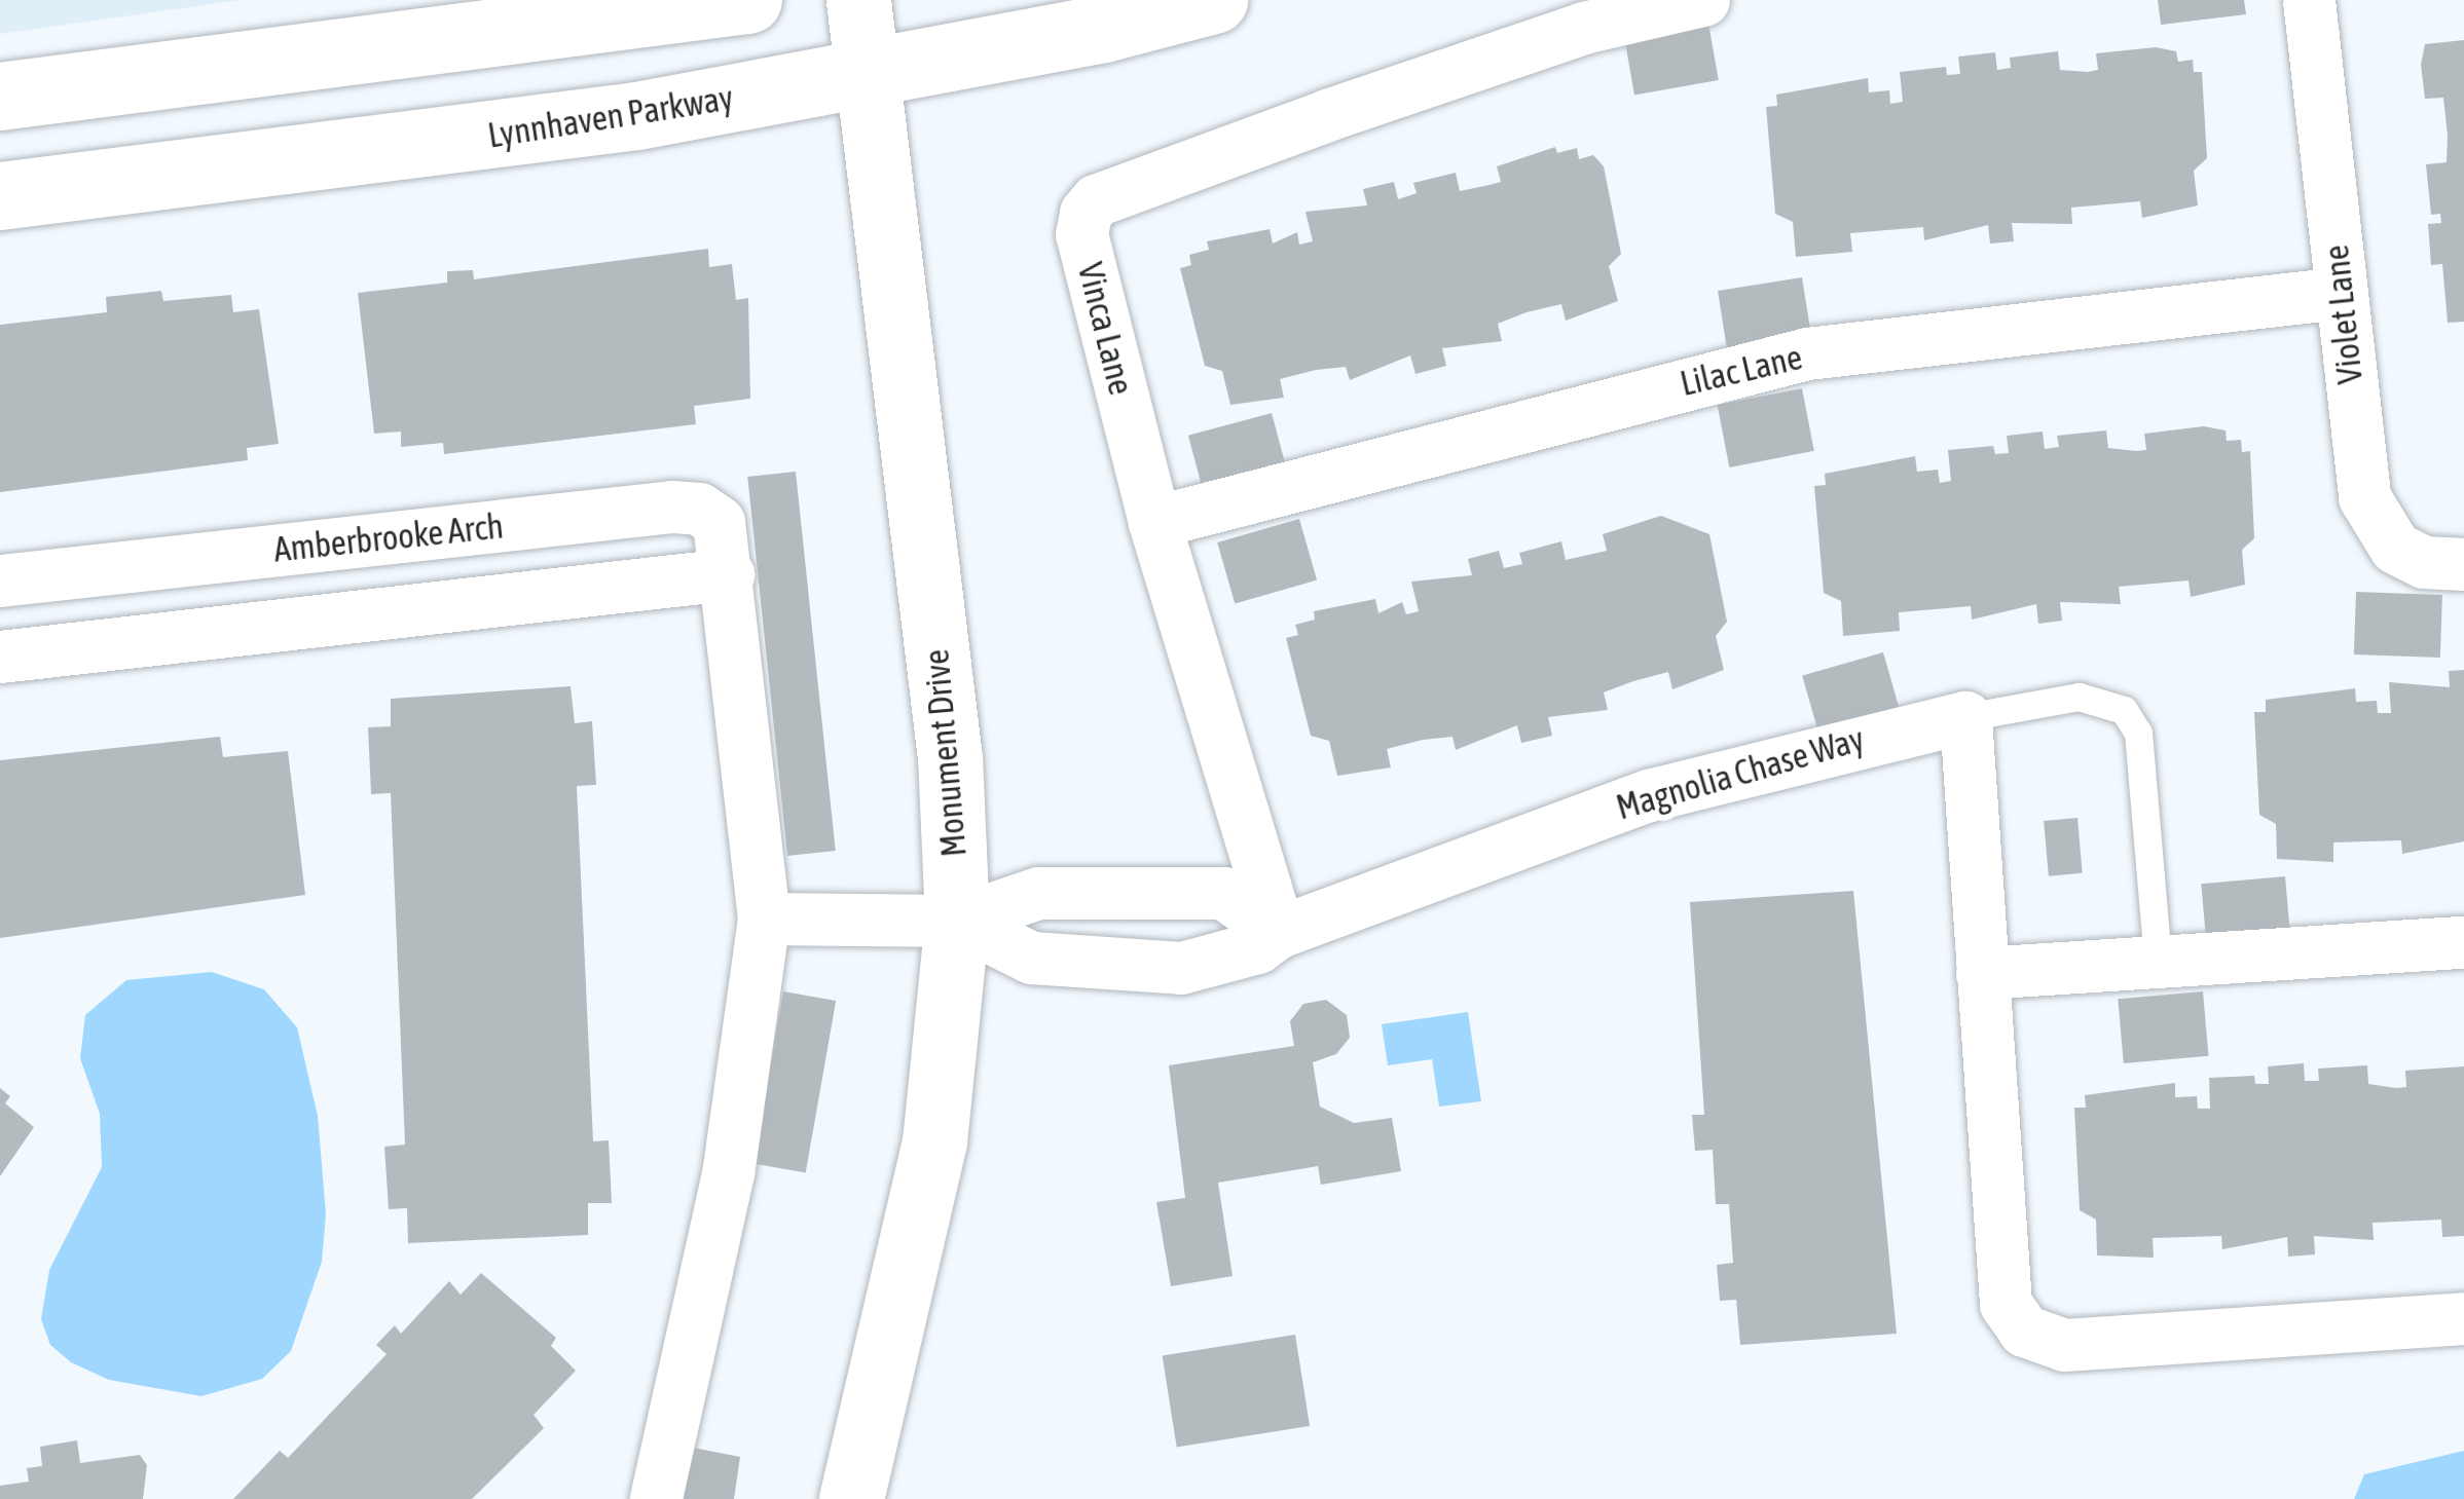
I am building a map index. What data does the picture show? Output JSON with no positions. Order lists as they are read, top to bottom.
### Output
{
  "streets": {
    "main road": ["Lynnhaven Parkway"],
    "street": [
      "Violet Lane",
      "Vinca Lane",
      "Lilac Lane",
      "Amberbrooke Arch",
      "Monument Drive",
      "Magnolia Chase Way"
    ]
  },
  "crossings": [
    ["Lynnhaven Parkway", "Monument Drive"],
    ["Violet Lane", "Lilac Lane"],
    ["Vinca Lane", "Lilac Lane"],
    ["Vinca Lane", "Magnolia Chase Way"],
    ["Monument Drive", "Magnolia Chase Way"]
  ]
}
